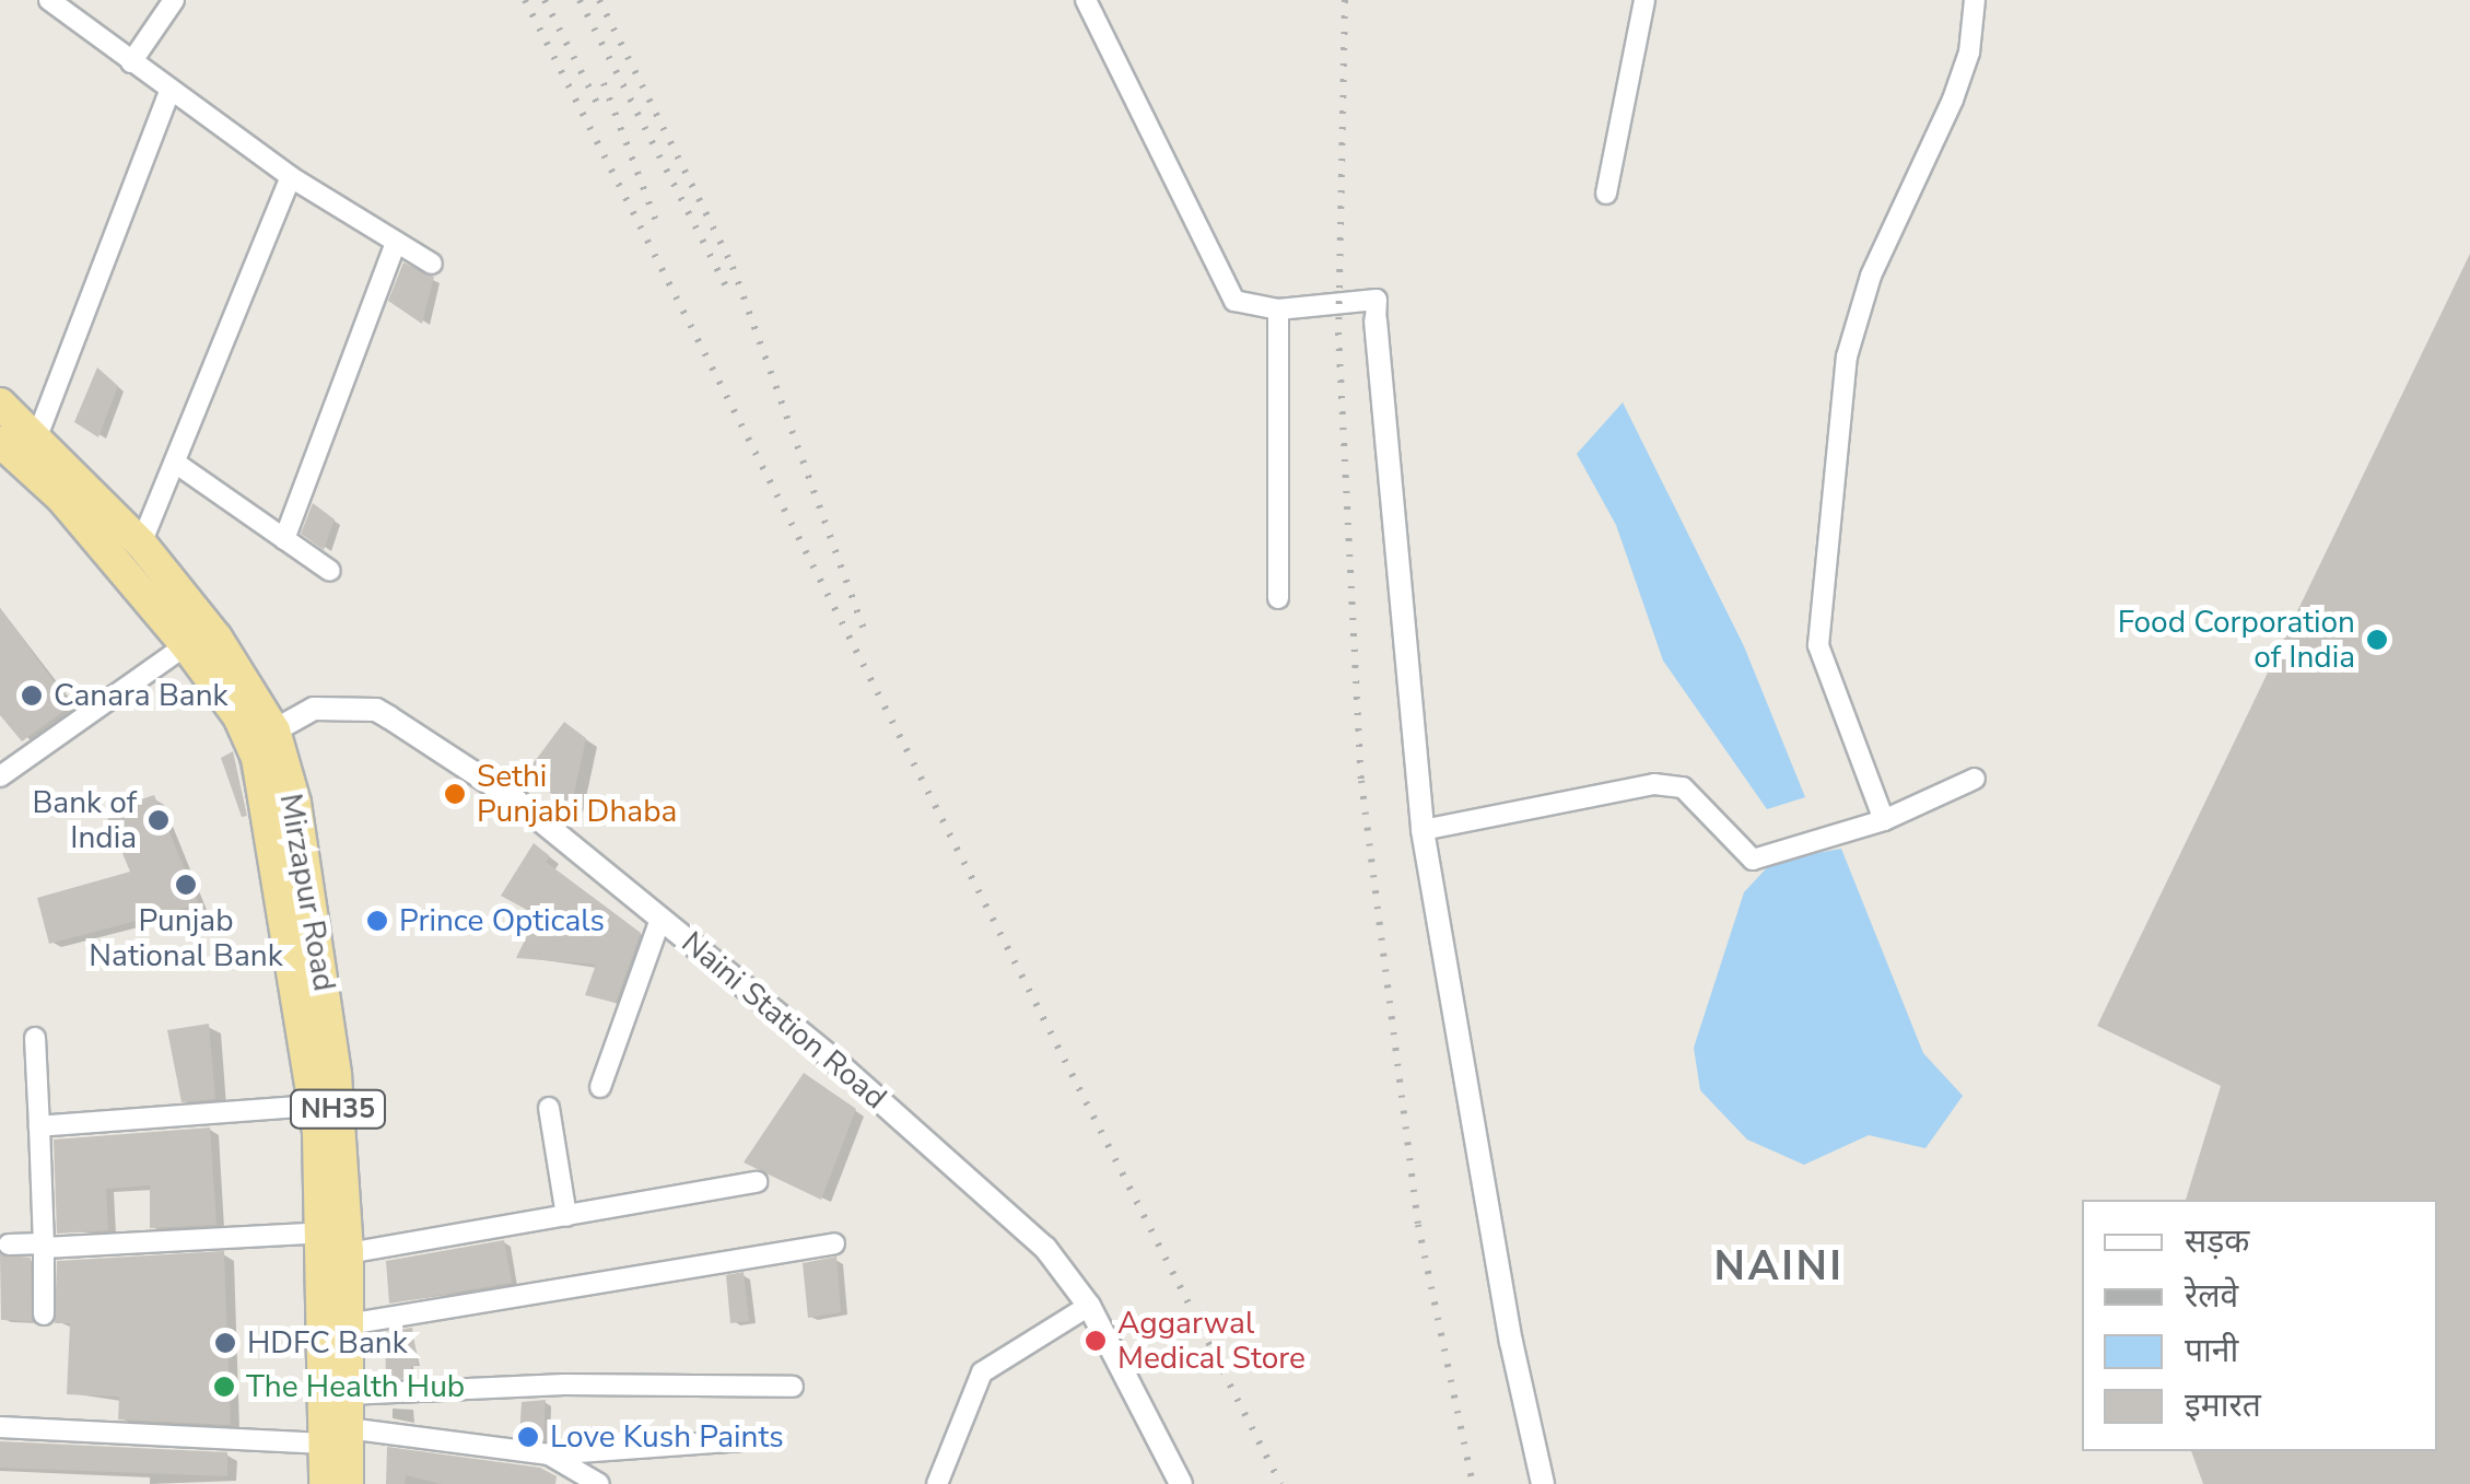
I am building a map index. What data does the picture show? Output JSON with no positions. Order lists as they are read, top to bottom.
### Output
{
  "streets": {
    "highway": ["Mirzapur Road", "NH35"],
    "street": ["Naini Station Road"]
  },
  "crossings": [
    ["Mirzapur Road", "Naini Station Road"]
  ],
  "districts": ["NAINI"],
  "places": [
    "Food Corporation of India",
    "Canara Bank",
    "Sethi Punjabi Dhaba",
    "Bank of India",
    "Punjab National Bank",
    "Prince Opticals",
    "Aggarwal Medical Store",
    "HDFC Bank",
    "The Health Hub",
    "Love Kush Paints"
  ],
  "legend": [
    "सड़क",
    "रेलवे",
    "पानी",
    "इमारत"
  ]
}
